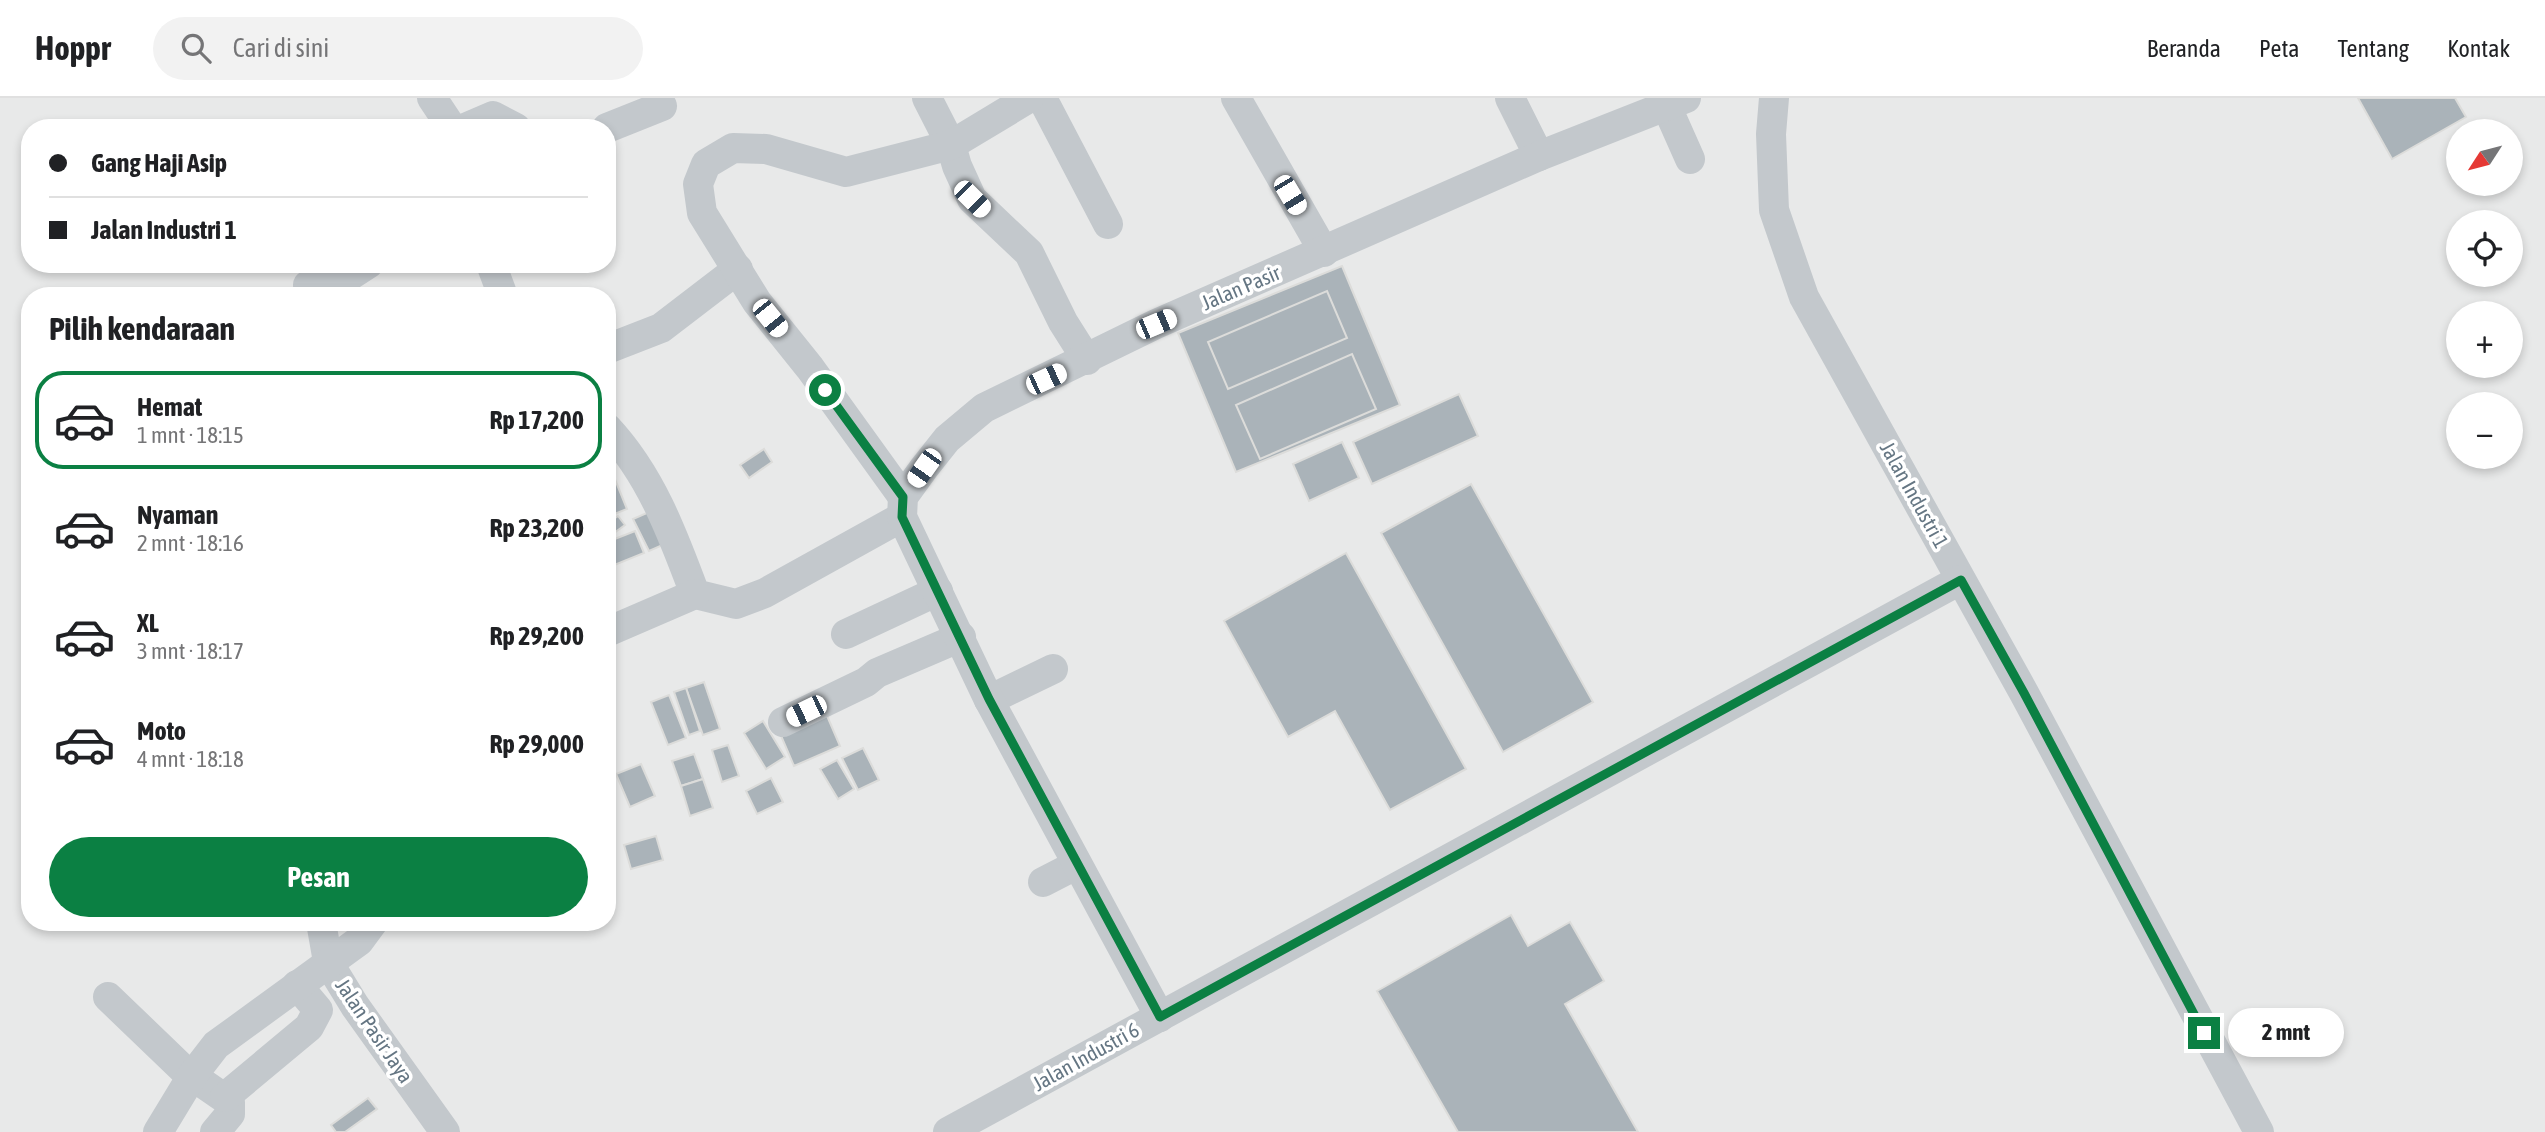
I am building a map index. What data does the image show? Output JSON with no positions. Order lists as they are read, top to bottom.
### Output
{
  "streets": {
    "street": [
      "Jalan Pasir",
      "Jalan Industri 1",
      "Jalan Pasir Jaya",
      "Jalan Industri 6"
    ]
  },
  "crossings": [
    ["Jalan Industri 1", "Jalan Industri 6"]
  ],
  "north": "bottom left",
  "page": {
    "header": "Hoppr",
    "search": "Cari di sini",
    "nav": [
      "Beranda",
      "Peta",
      "Tentang",
      "Kontak"
    ],
    "map_buttons": ["+", "−"],
    "banner": ["Gang Haji Asip", "Jalan Industri 1"],
    "heading": "Pilih kendaraan",
    "list": [
      {
        "name": "Hemat",
        "note": "1 mnt · 18:15",
        "value": "Rp 17,200"
      },
      {
        "name": "Nyaman",
        "note": "2 mnt · 18:16",
        "value": "Rp 23,200"
      },
      {
        "name": "XL",
        "note": "3 mnt · 18:17",
        "value": "Rp 29,200"
      },
      {
        "name": "Moto",
        "note": "4 mnt · 18:18",
        "value": "Rp 29,000"
      }
    ],
    "buttons": "Pesan",
    "bubble": "2 mnt"
  }
}
